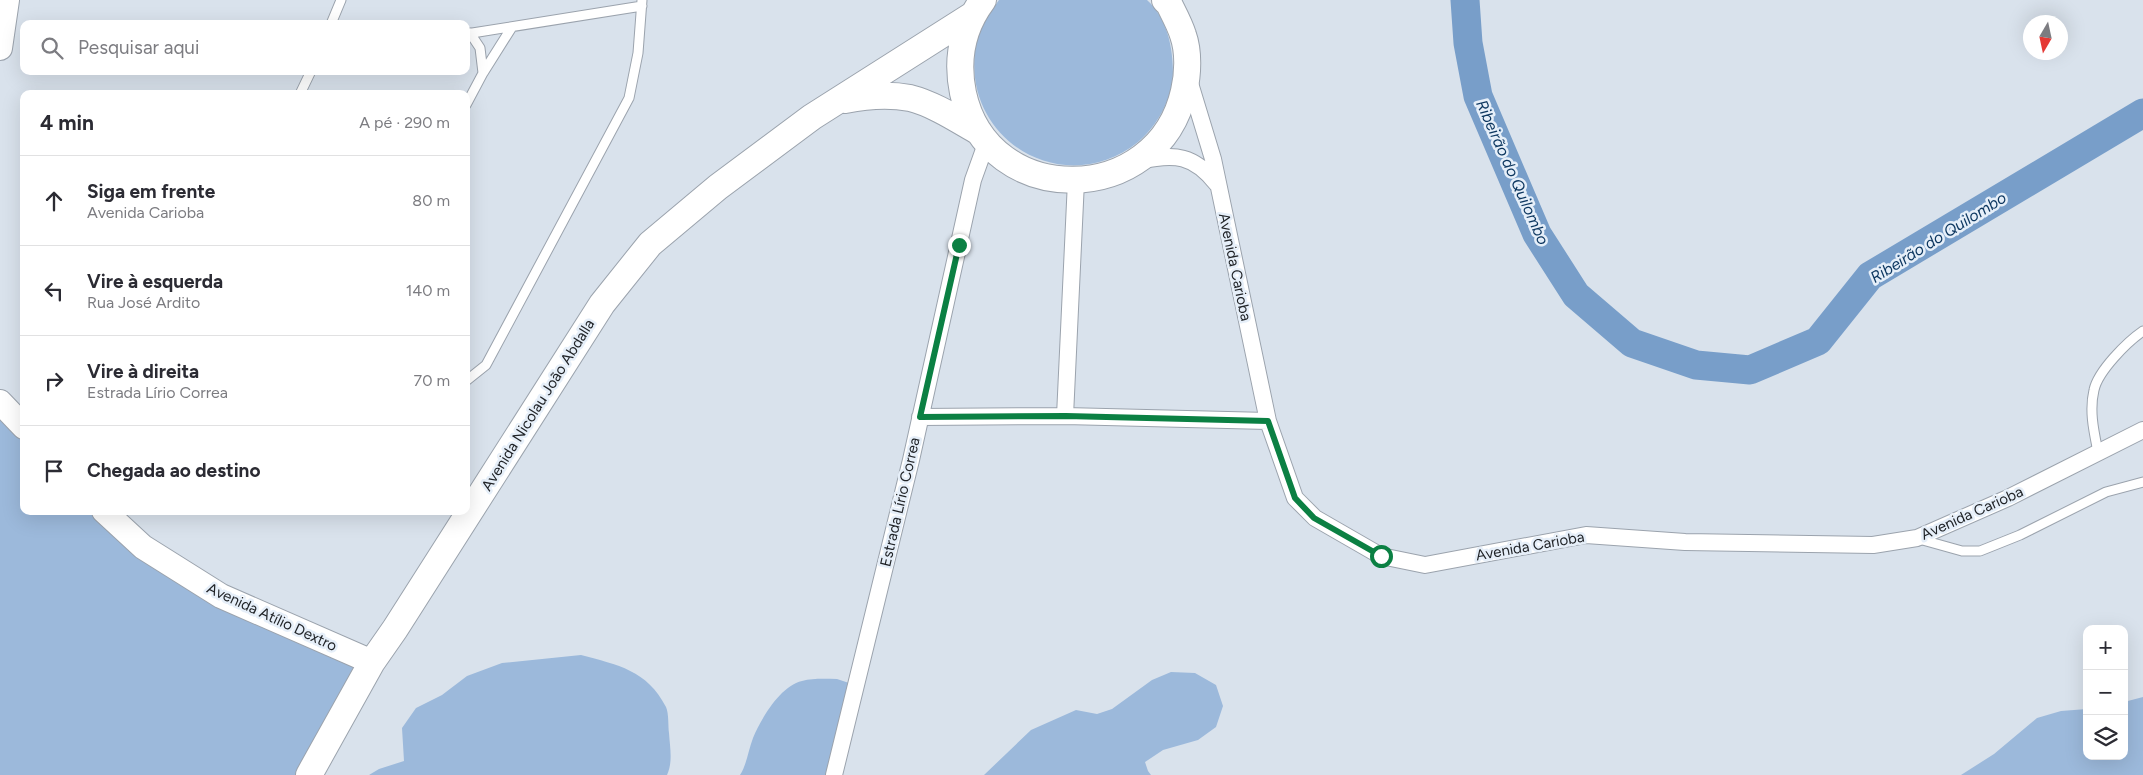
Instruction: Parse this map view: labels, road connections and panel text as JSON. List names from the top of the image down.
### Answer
{
  "streets": {
    "main road": ["Avenida Nicolau João Abdalla"],
    "street": ["Avenida Carioba", "Estrada Lírio Correa", "Avenida Atílio Dextro"]
  },
  "crossings": [
    ["Avenida Nicolau João Abdalla", "Estrada Lírio Correa"],
    ["Avenida Nicolau João Abdalla", "Avenida Atílio Dextro"]
  ],
  "water": ["Ribeirão do Quilombo"],
  "north": "bottom",
  "page": {
    "search": "Pesquisar aqui",
    "heading": ["4 min", "A pé · 290 m"],
    "list": [
      ["Siga em frente", "Avenida Carioba", "80 m"],
      ["Vire à esquerda", "Rua José Ardito", "140 m"],
      ["Vire à direita", "Estrada Lírio Correa", "70 m"],
      "Chegada ao destino"
    ],
    "map_buttons": ["+", "−"]
  }
}
